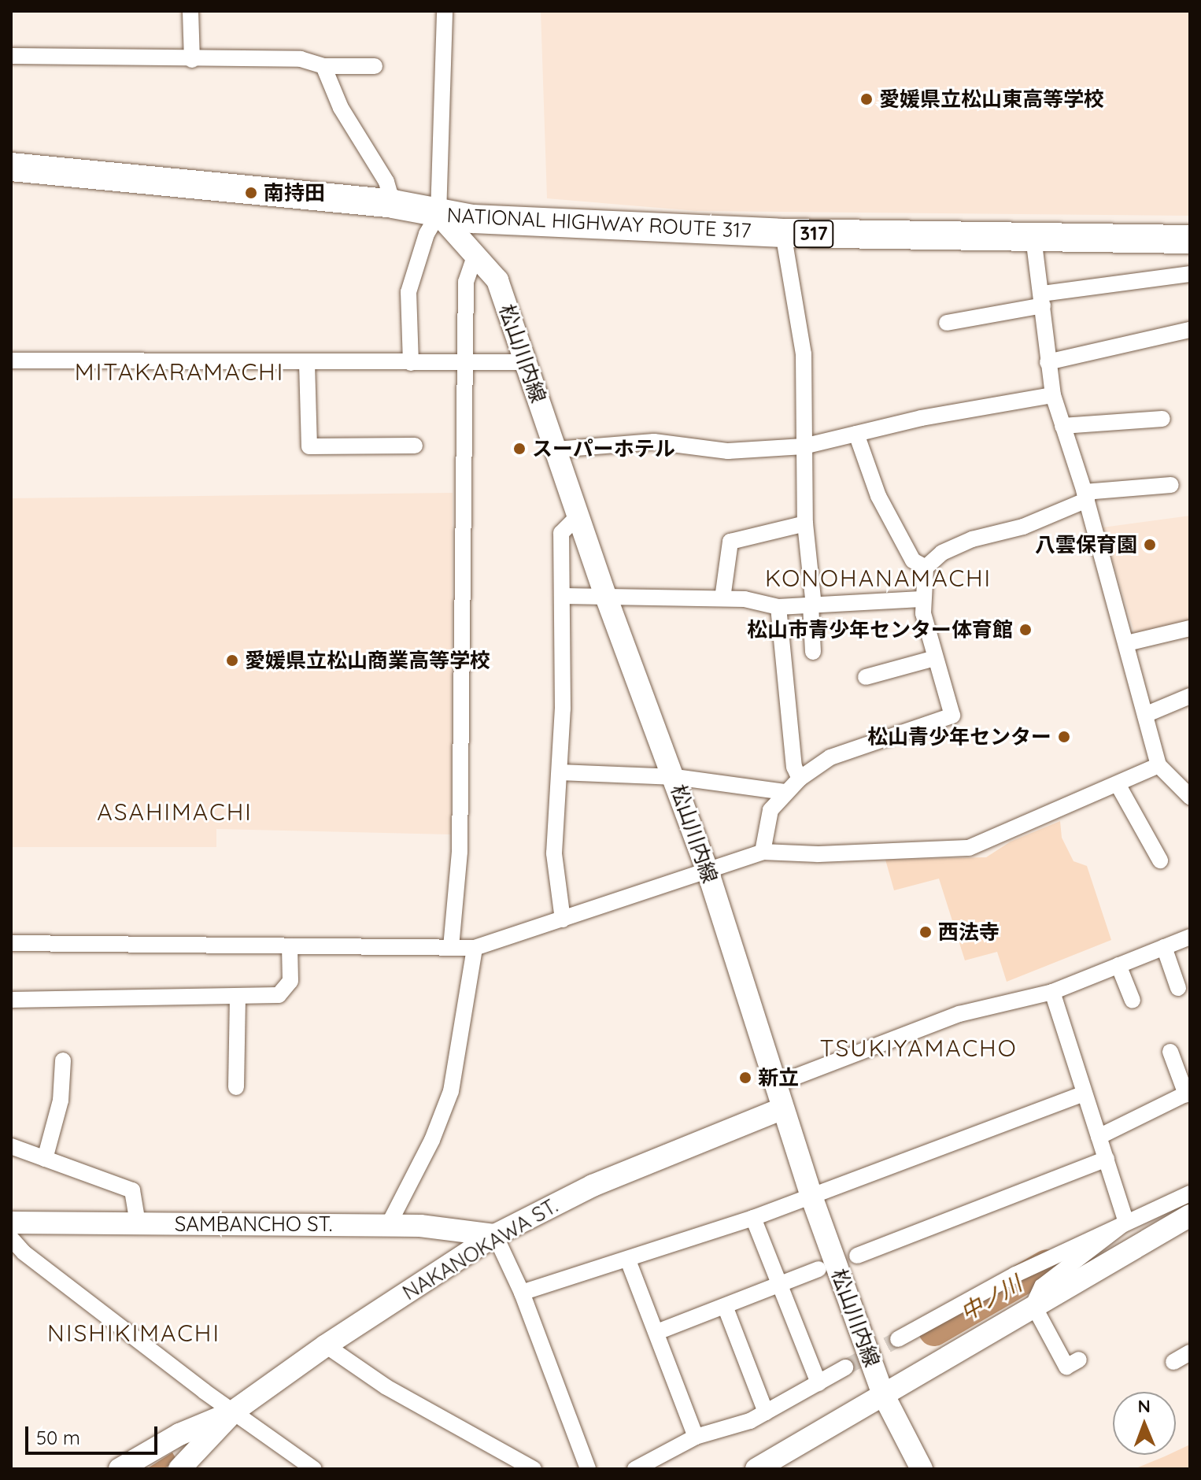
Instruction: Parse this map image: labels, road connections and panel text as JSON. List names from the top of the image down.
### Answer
{
  "streets": {
    "highway": ["NATIONAL HIGHWAY ROUTE 317", "317"],
    "street": ["松山川内線", "SAMBANCHO ST.", "NAKANOKAWA ST."]
  },
  "crossings": [
    ["NATIONAL HIGHWAY ROUTE 317", "松山川内線"],
    ["松山川内線", "NAKANOKAWA ST."],
    ["SAMBANCHO ST.", "NAKANOKAWA ST."]
  ],
  "districts": [
    "MITAKARAMACHI",
    "KONOHANAMACHI",
    "ASAHIMACHI",
    "TSUKIYAMACHO",
    "NISHIKIMACHI"
  ],
  "water": ["中ノ川"],
  "places": [
    "愛媛県立松山東高等学校",
    "南持田",
    "スーパーホテル",
    "八雲保育園",
    "松山市青少年センター体育館",
    "愛媛県立松山商業高等学校",
    "松山青少年センター",
    "西法寺",
    "新立"
  ],
  "scale_bar": "50 m",
  "north": "top"
}
